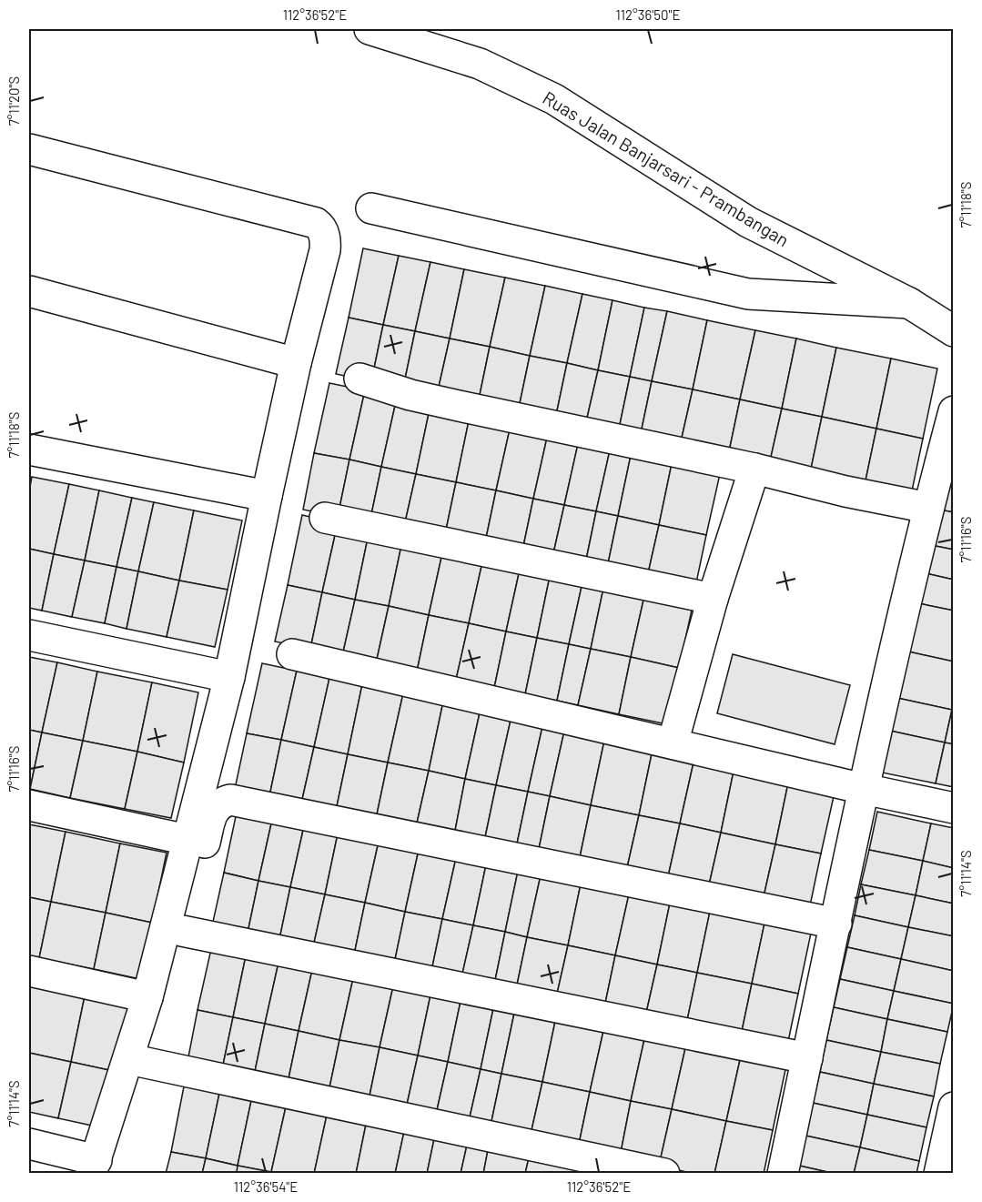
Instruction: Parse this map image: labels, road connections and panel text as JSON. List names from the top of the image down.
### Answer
{
  "streets": {
    "street": ["Ruas Jalan Banjarsari - Prambangan"]
  },
  "coordinates": [
    "112°36'52\"E",
    "112°36'50\"E",
    "7°11'20\"S",
    "7°11'18\"S",
    "7°11'16\"S",
    "7°11'14\"S",
    "112°36'54\"E"
  ]
}
